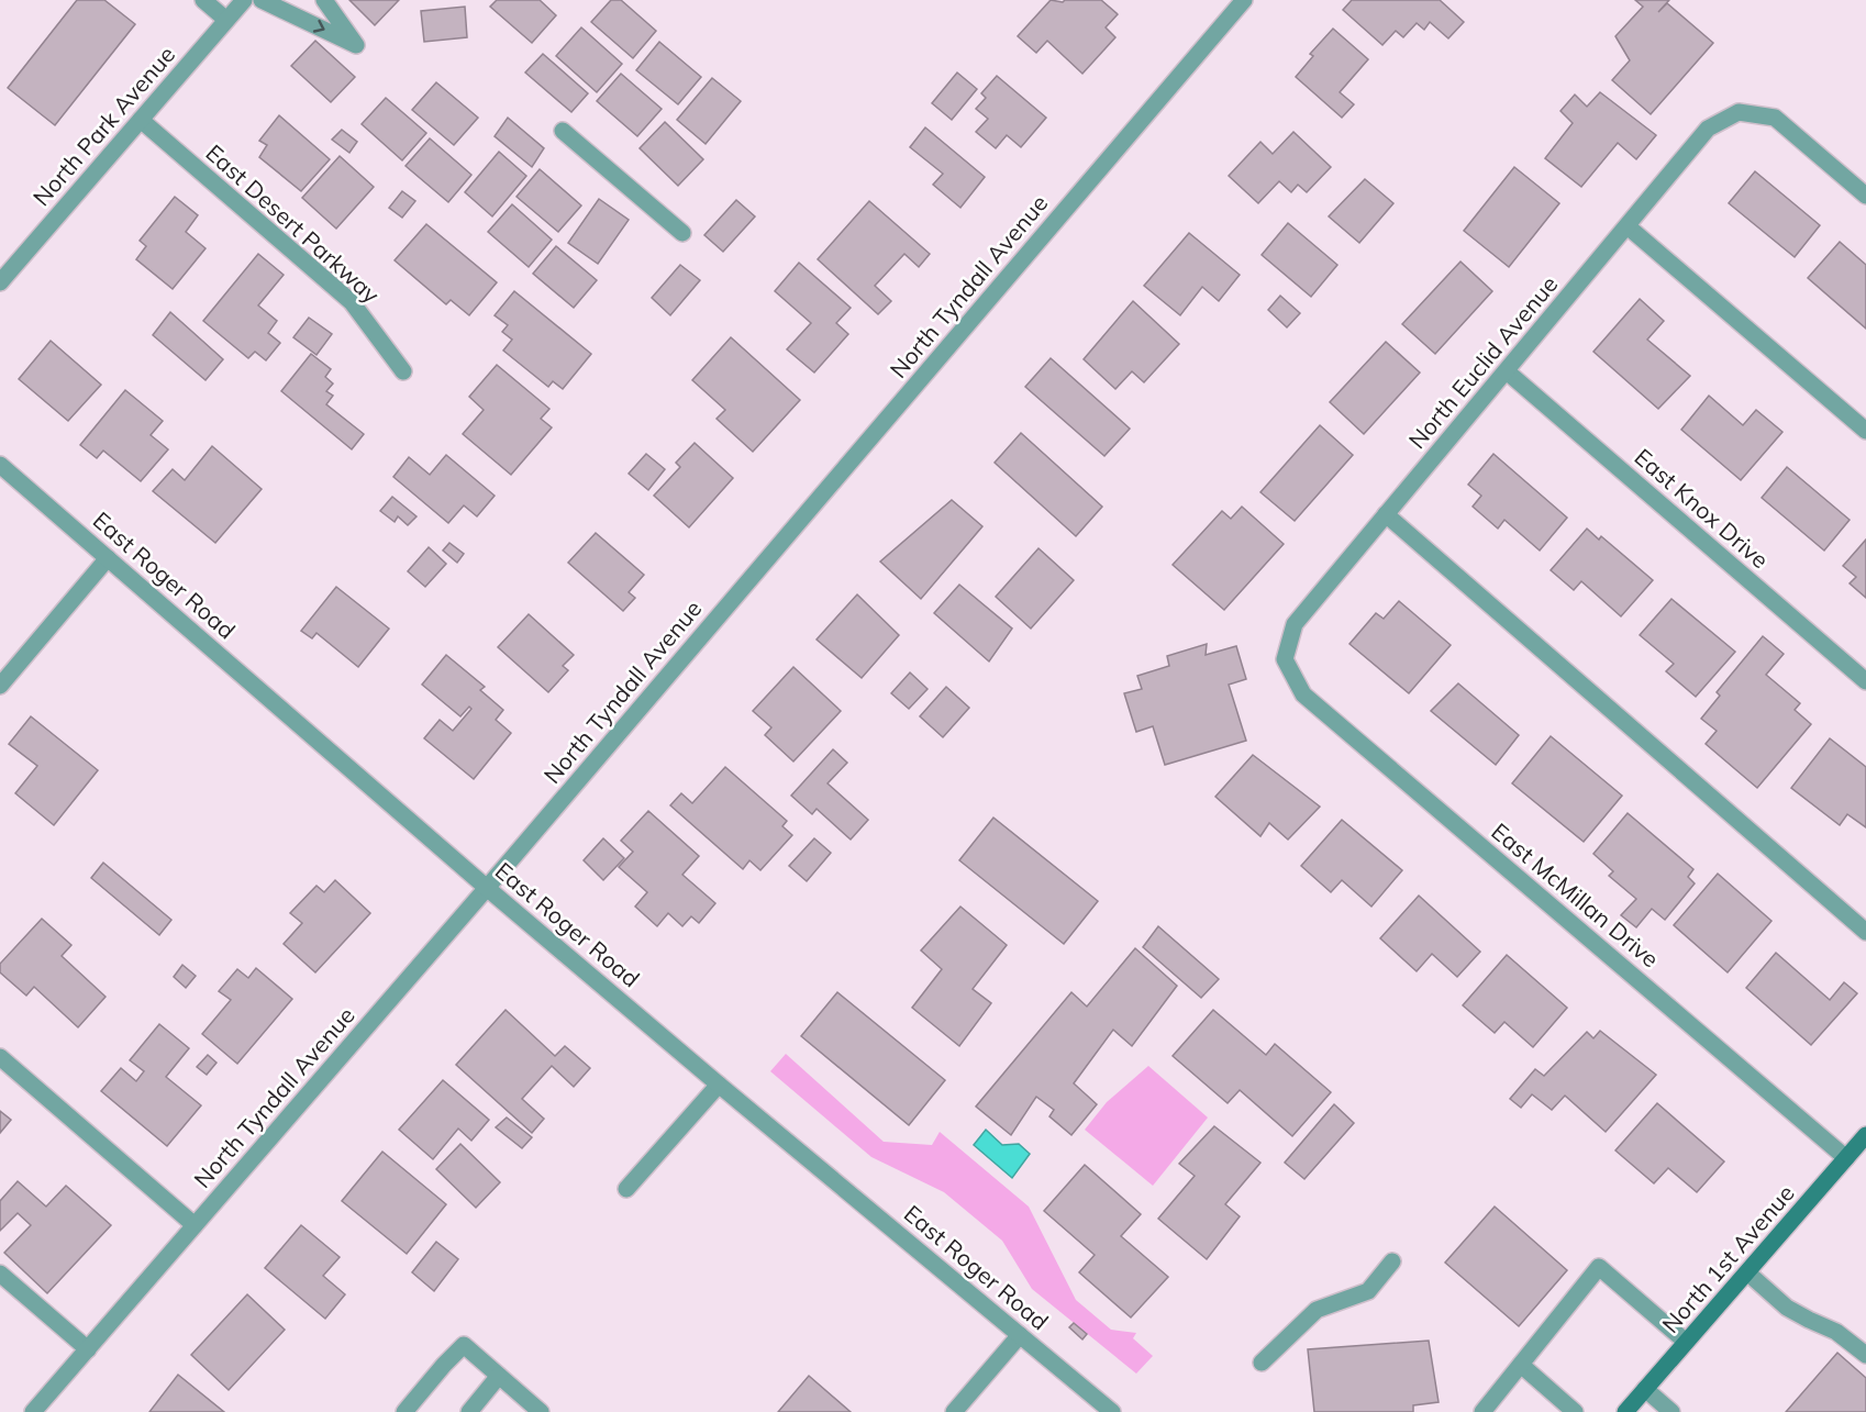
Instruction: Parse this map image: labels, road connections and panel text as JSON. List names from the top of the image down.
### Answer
{
  "streets": {
    "main road": ["North 1st Avenue"],
    "street": [
      "North Park Avenue",
      "East Desert Parkway",
      "North Tyndall Avenue",
      "North Euclid Avenue",
      "East Knox Drive",
      "East Roger Road",
      "East McMillan Drive"
    ]
  },
  "crossings": [
    ["North Park Avenue", "East Desert Parkway"],
    ["North Tyndall Avenue", "East Roger Road"],
    ["North Euclid Avenue", "East Knox Drive"],
    ["North Euclid Avenue", "East McMillan Drive"],
    ["East McMillan Drive", "North 1st Avenue"]
  ]
}
